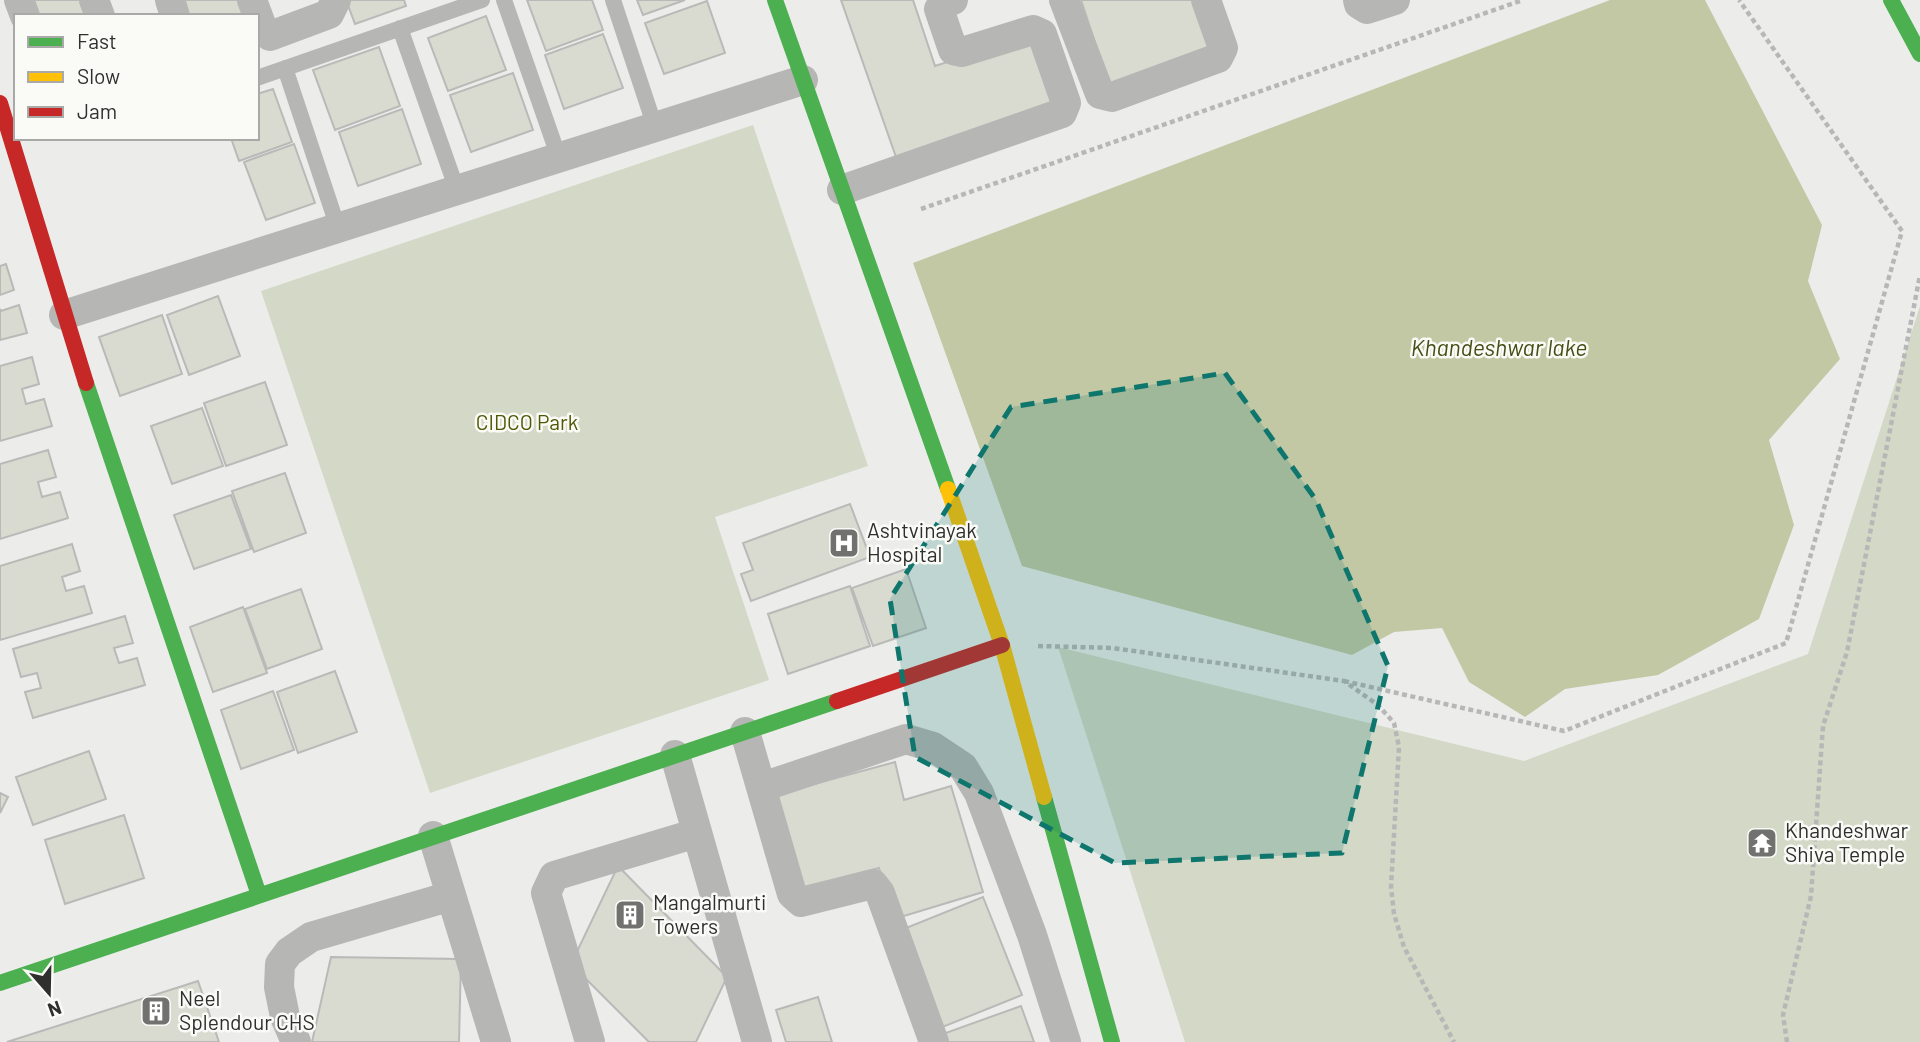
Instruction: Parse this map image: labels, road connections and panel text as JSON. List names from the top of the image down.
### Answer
{
  "water": ["Khandeshwar lake"],
  "parks": ["CIDCO Park"],
  "places": {
    "hospital": ["Ashtvinayak Hospital"],
    "temple": ["Khandeshwar Shiva Temple"],
    "building": ["Mangalmurti Towers", "Neel Splendour CHS"]
  },
  "legend": ["Fast", "Slow", "Jam"],
  "north": "bottom"
}
